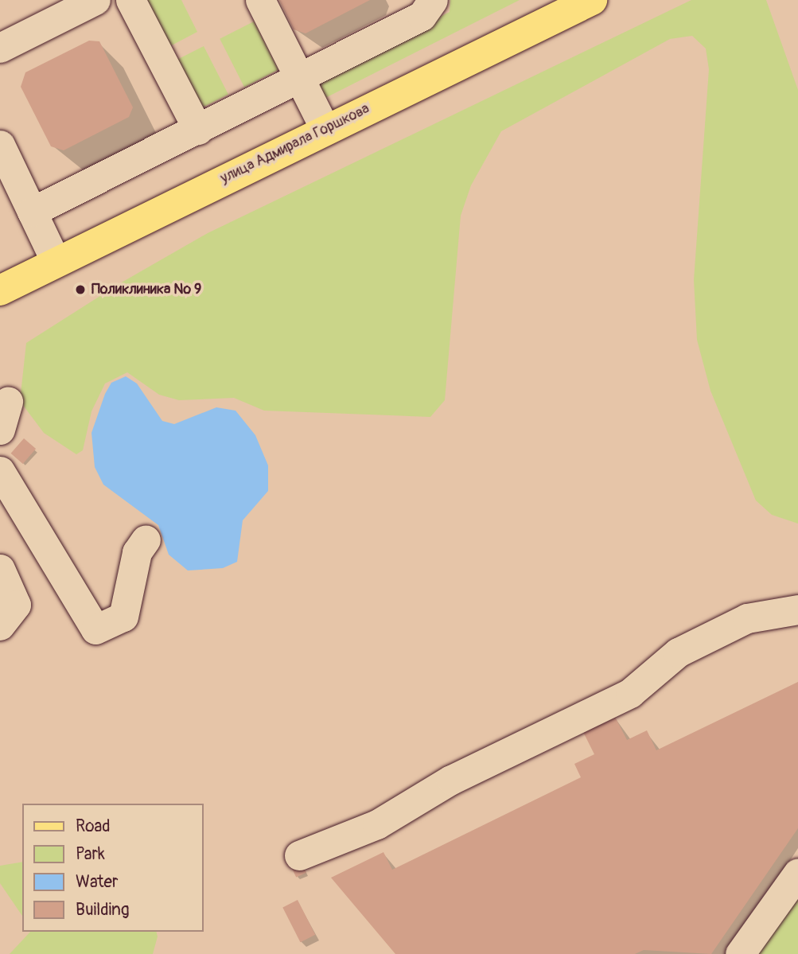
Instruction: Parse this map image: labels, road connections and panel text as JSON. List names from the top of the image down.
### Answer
{
  "streets": {
    "main road": ["улица Адмирала Горшкова"]
  },
  "places": ["Поликлиника № 9"],
  "legend": [
    "Road",
    "Park",
    "Water",
    "Building"
  ]
}
